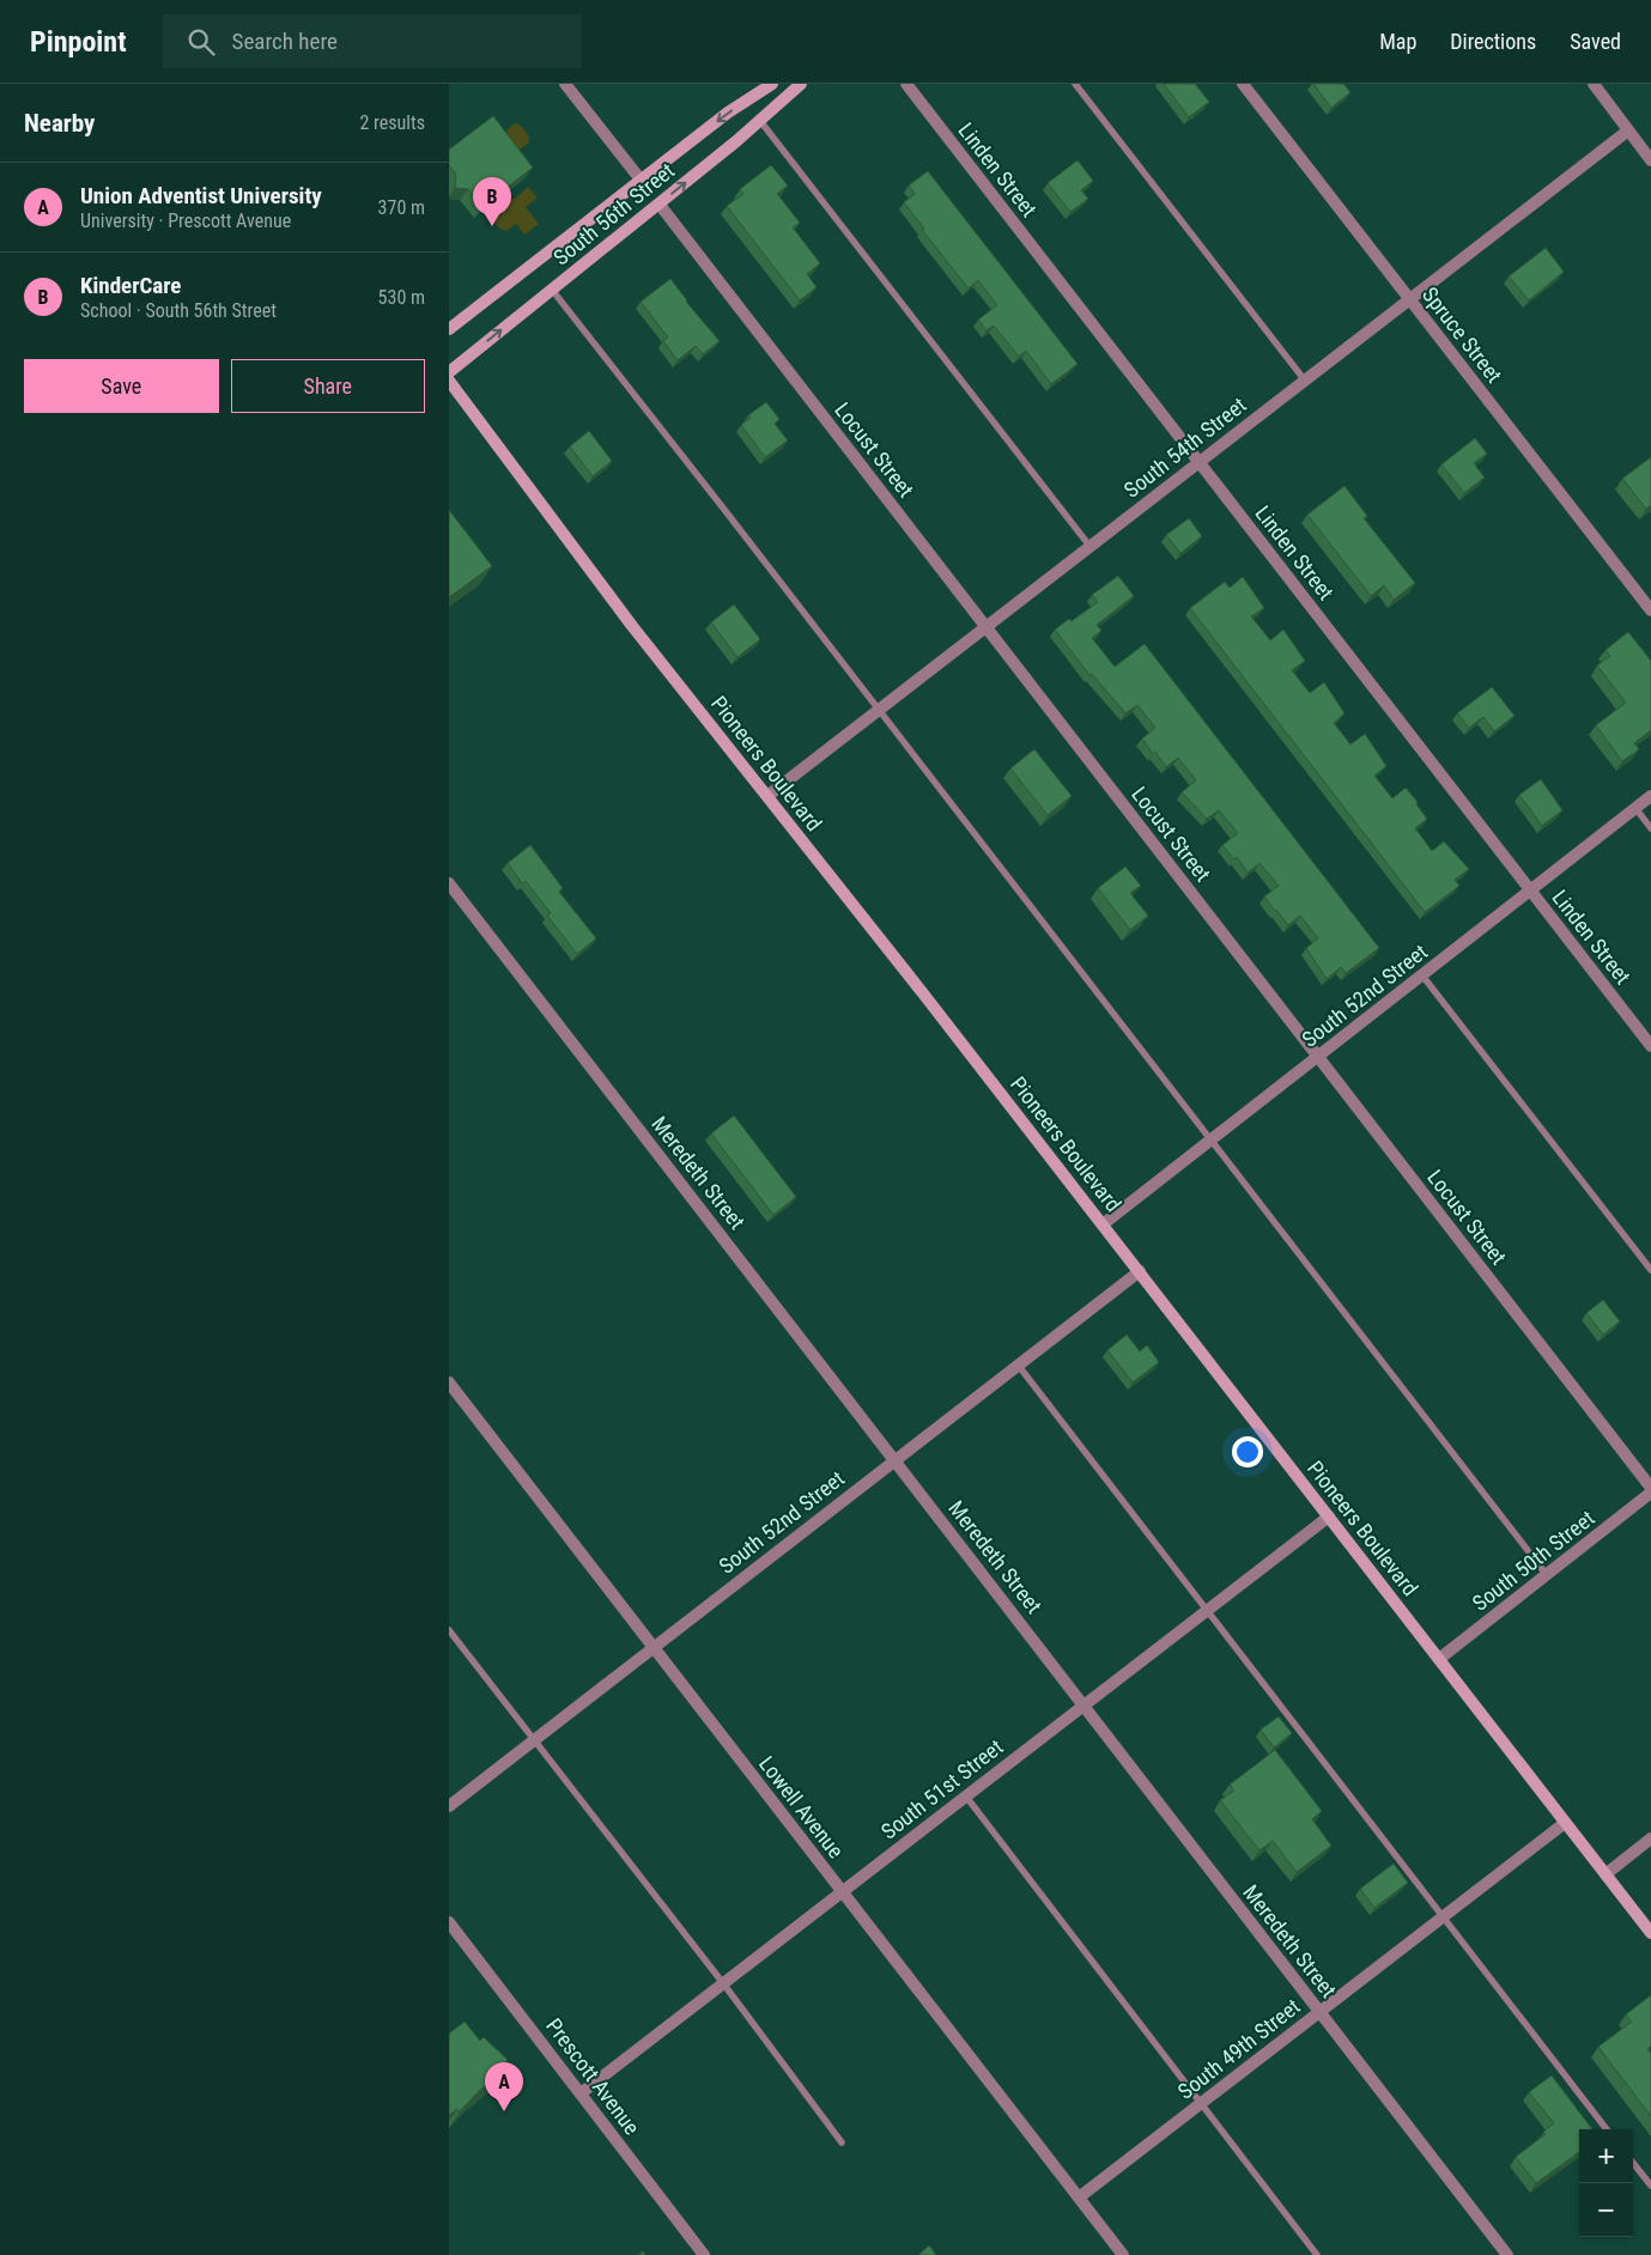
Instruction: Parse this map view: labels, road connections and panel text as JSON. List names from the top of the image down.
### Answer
{
  "streets": {
    "main road": ["South 56th Street", "Pioneers Boulevard"],
    "street": [
      "Linden Street",
      "Spruce Street",
      "South 54th Street",
      "Locust Street",
      "South 52nd Street",
      "Meredeth Street",
      "South 50th Street",
      "South 51st Street",
      "Lowell Avenue",
      "South 49th Street",
      "Prescott Avenue"
    ]
  },
  "crossings": [
    ["Linden Street", "South 54th Street"],
    ["Linden Street", "South 52nd Street"],
    ["South 56th Street", "Locust Street"],
    ["Spruce Street", "South 54th Street"],
    ["South 54th Street", "Locust Street"],
    ["South 54th Street", "Pioneers Boulevard"],
    ["Locust Street", "South 52nd Street"],
    ["Locust Street", "South 50th Street"],
    ["Pioneers Boulevard", "South 52nd Street"],
    ["Pioneers Boulevard", "South 50th Street"],
    ["Pioneers Boulevard", "South 51st Street"],
    ["Pioneers Boulevard", "South 49th Street"],
    ["South 52nd Street", "Meredeth Street"],
    ["South 52nd Street", "Lowell Avenue"],
    ["Meredeth Street", "South 51st Street"],
    ["Meredeth Street", "South 49th Street"],
    ["South 51st Street", "Lowell Avenue"],
    ["South 51st Street", "Prescott Avenue"],
    ["Lowell Avenue", "South 49th Street"]
  ],
  "page": {
    "header": "Pinpoint",
    "search": "Search here",
    "nav": ["Map", "Directions", "Saved"],
    "heading": ["Nearby", "2 results"],
    "list": [
      {
        "mark": "A",
        "name": "Union Adventist University",
        "note": "University · Prescott Avenue",
        "value": "370 m"
      },
      {
        "mark": "B",
        "name": "KinderCare",
        "note": "School · South 56th Street",
        "value": "530 m"
      }
    ],
    "pins": ["B", "A"],
    "buttons": ["Save", "Share"],
    "map_buttons": ["+", "−"]
  }
}
